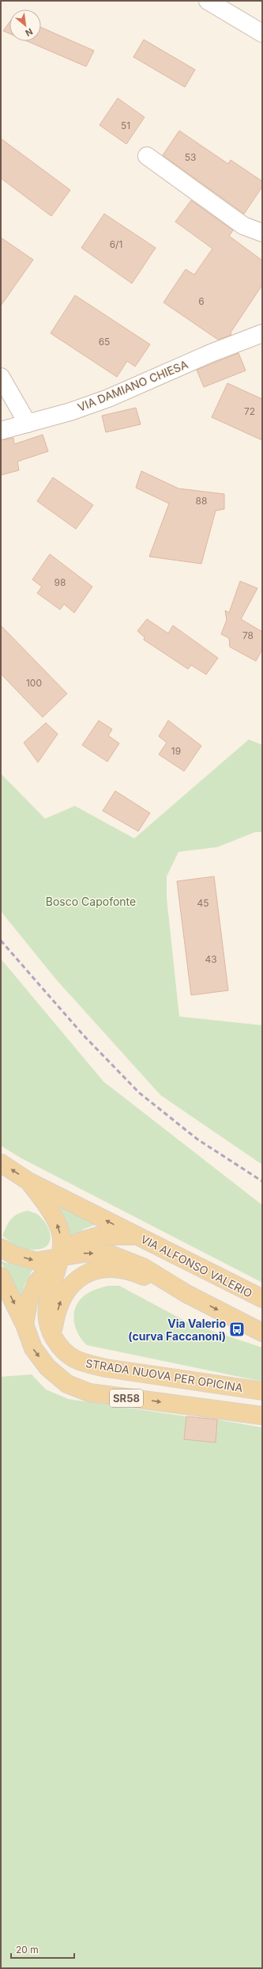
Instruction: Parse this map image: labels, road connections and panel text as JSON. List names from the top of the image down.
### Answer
{
  "streets": {
    "main road": ["VIA ALFONSO VALERIO", "STRADA NUOVA PER OPICINA", "SR58"],
    "street": ["VIA DAMIANO CHIESA"]
  },
  "crossings": [
    ["VIA ALFONSO VALERIO", "STRADA NUOVA PER OPICINA"]
  ],
  "parks": ["Bosco Capofonte"],
  "places": {
    "bus stop": ["Via Valerio (curva Faccanoni)"]
  },
  "house_numbers": [
    "51",
    "53",
    "6/1",
    "6",
    "65",
    "72",
    "88",
    "98",
    "78",
    "100",
    "19",
    "45",
    "43"
  ],
  "scale_bar": "20 m",
  "north": "bottom right"
}
